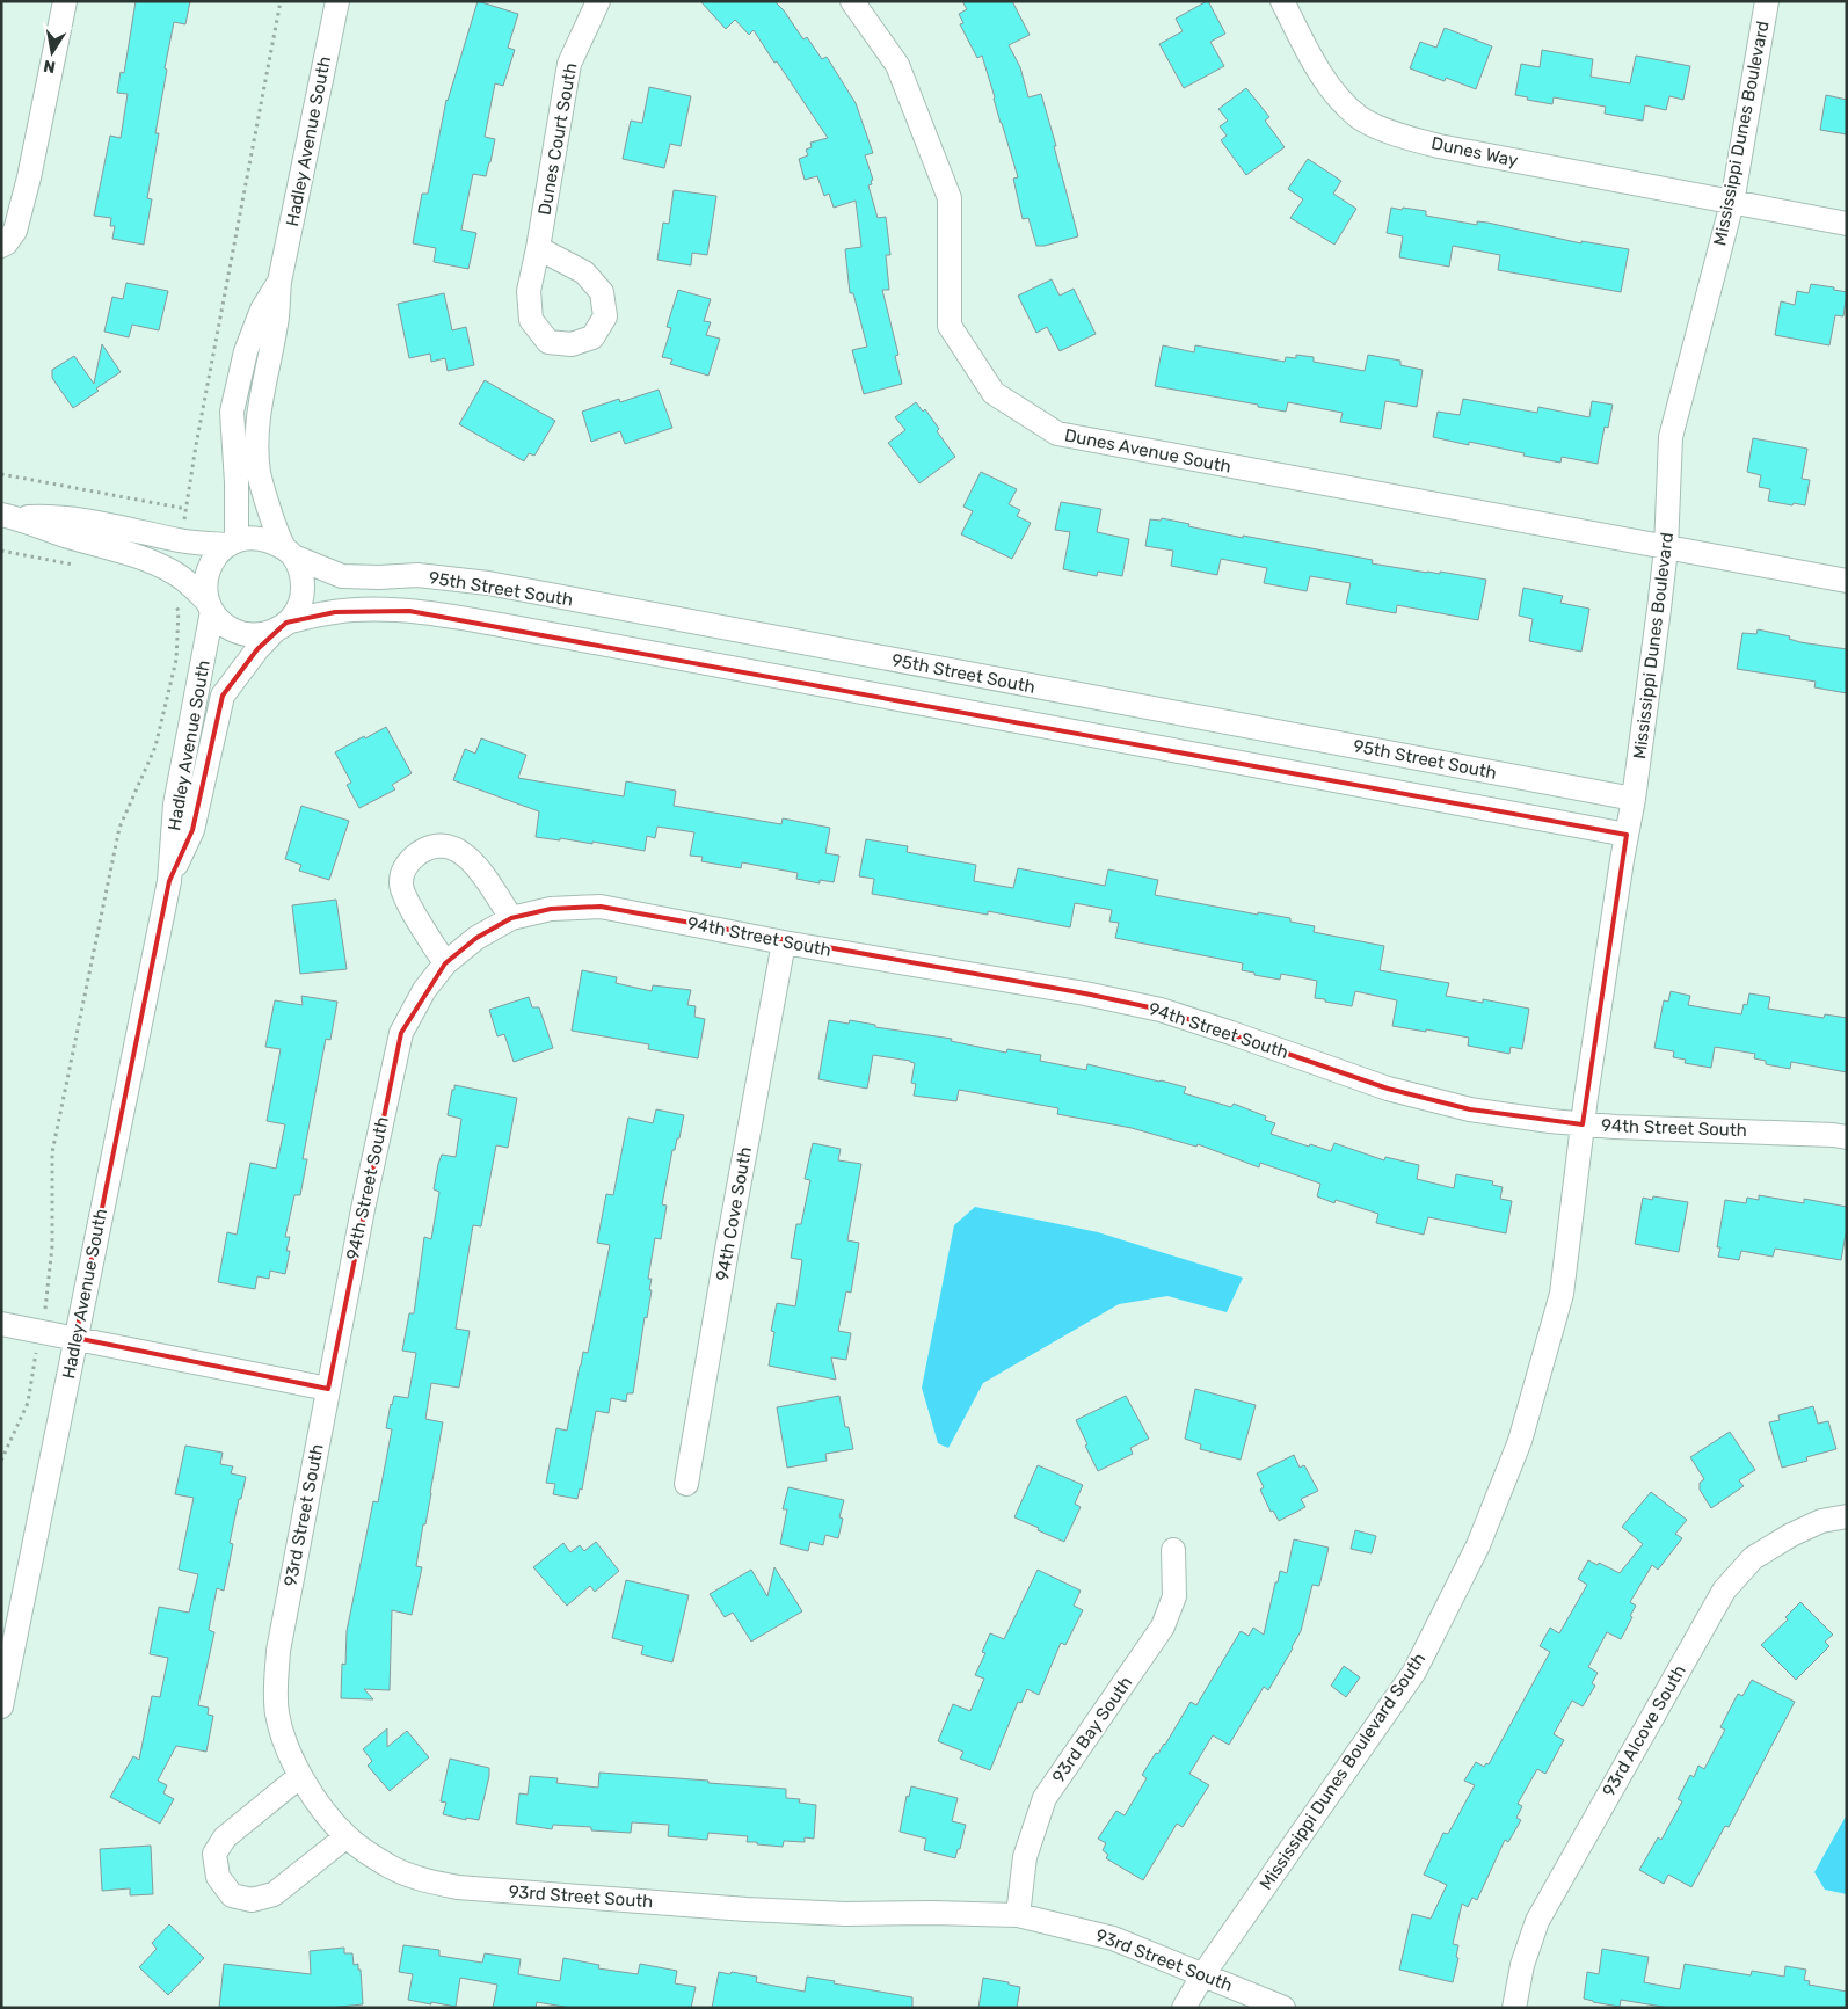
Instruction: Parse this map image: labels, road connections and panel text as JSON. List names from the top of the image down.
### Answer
{
  "streets": {
    "street": [
      "Mississippi Dunes Boulevard",
      "Dunes Court South",
      "Hadley Avenue South",
      "Dunes Way",
      "Dunes Avenue South",
      "95th Street South",
      "94th Street South",
      "94th Cove South",
      "93rd Street South",
      "93rd Bay South",
      "93rd Alcove South",
      "Mississippi Dunes Boulevard South"
    ]
  },
  "crossings": [
    ["Mississippi Dunes Boulevard", "Dunes Way"],
    ["Mississippi Dunes Boulevard", "Dunes Avenue South"],
    ["Mississippi Dunes Boulevard", "95th Street South"],
    ["Mississippi Dunes Boulevard", "94th Street South"],
    ["Mississippi Dunes Boulevard", "Mississippi Dunes Boulevard South"],
    ["Hadley Avenue South", "95th Street South"],
    ["94th Street South", "94th Cove South"],
    ["94th Street South", "93rd Street South"],
    ["93rd Street South", "93rd Bay South"],
    ["93rd Street South", "Mississippi Dunes Boulevard South"]
  ],
  "north": "bottom"
}
